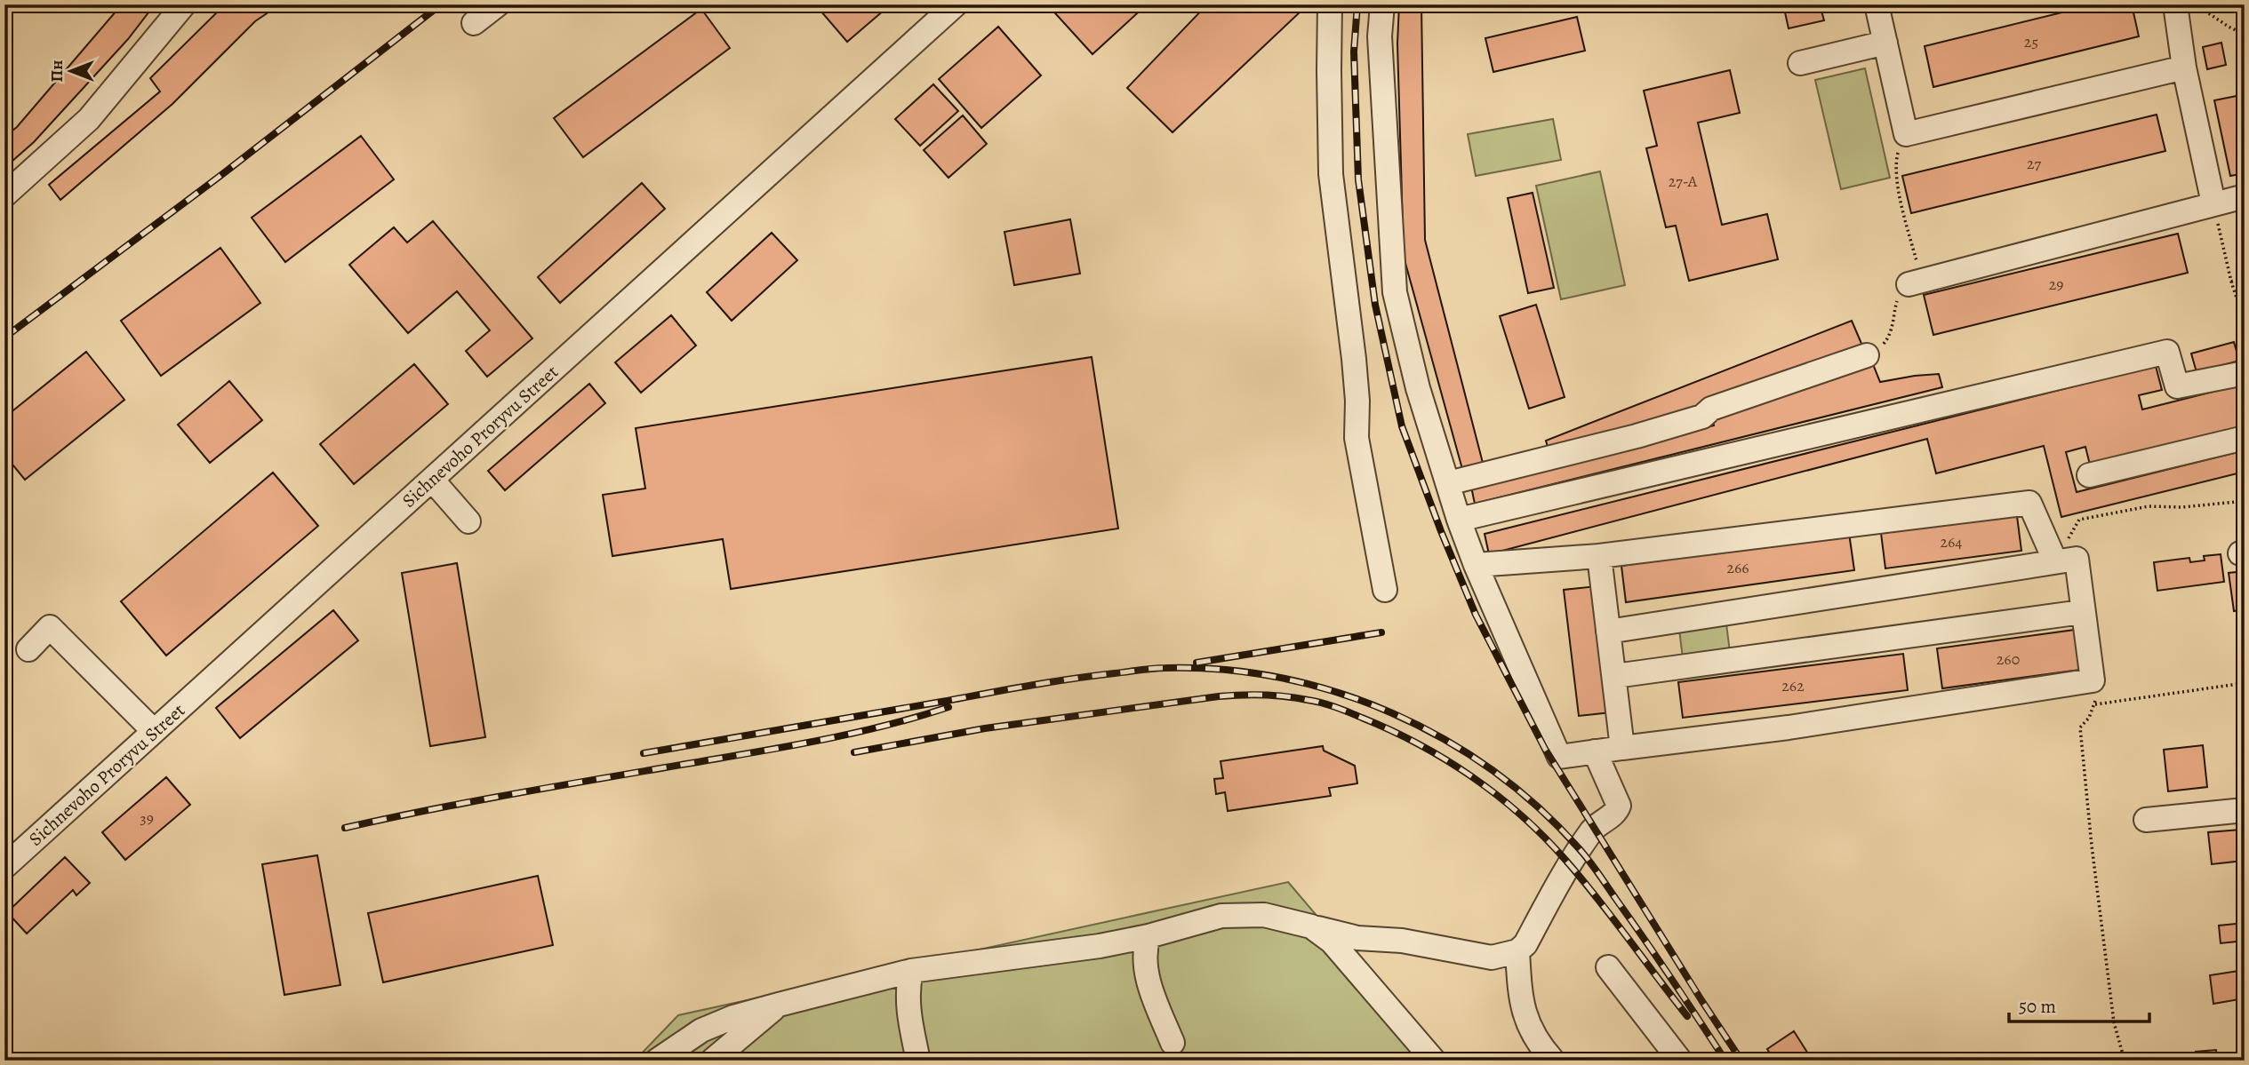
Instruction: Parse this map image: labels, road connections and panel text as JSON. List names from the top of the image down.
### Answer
{
  "streets": {
    "street": ["Sichnevoho Proryvu Street"]
  },
  "house_numbers": [
    "25",
    "27",
    "27-А",
    "29",
    "264",
    "266",
    "260",
    "262",
    "39"
  ],
  "scale_bar": "50 m",
  "north": "left"
}
